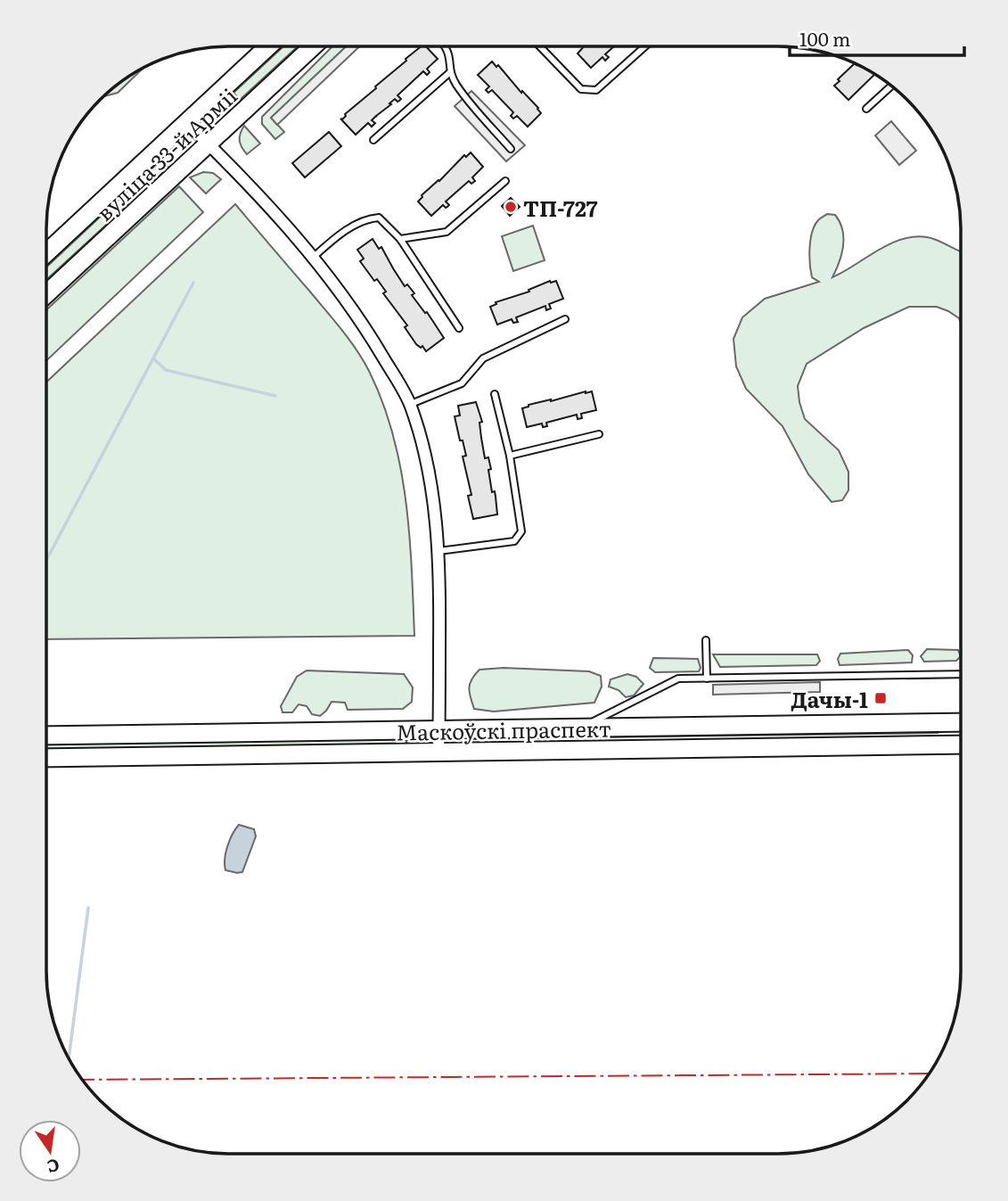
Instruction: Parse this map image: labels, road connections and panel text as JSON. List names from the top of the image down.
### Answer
{
  "streets": {
    "main road": ["вуліца 33-й Арміі", "Маскоўскі праспект"]
  },
  "places": {
    "other": ["ТП-727"],
    "transit": ["Дачы-1"]
  },
  "scale_bar": "100 m",
  "north": "bottom"
}
